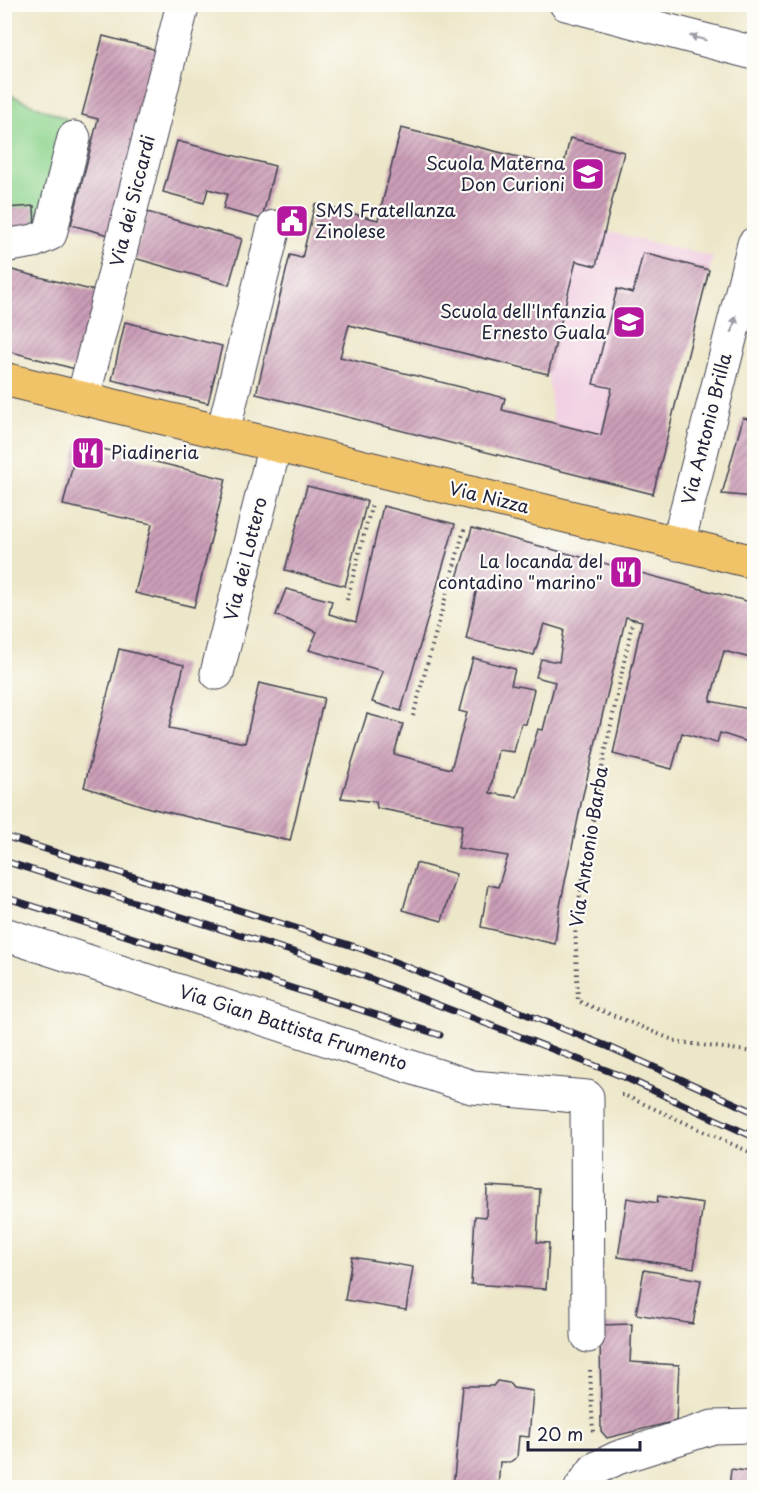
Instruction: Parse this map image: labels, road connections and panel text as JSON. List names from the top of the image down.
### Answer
{
  "streets": {
    "main road": ["Via Nizza"],
    "street": [
      "Via dei Siccardi",
      "Via Antonio Brilla",
      "Via dei Lottero",
      "Via Gian Battista Frumento"
    ],
    "path": ["Via Antonio Barba"]
  },
  "crossings": [
    ["Via dei Siccardi", "Via Nizza"],
    ["Via Antonio Brilla", "Via Nizza"],
    ["Via Nizza", "Via dei Lottero"]
  ],
  "one_way": ["Via Antonio Brilla"],
  "places": {
    "school or university": ["Scuola Materna Don Curioni", "Scuola dell'Infanzia Ernesto Guala"],
    "public building": ["SMS Fratellanza Zinolese"],
    "restaurant": ["Piadineria", "La locanda del contadino \"marino\""]
  },
  "scale_bar": "20 m"
}
